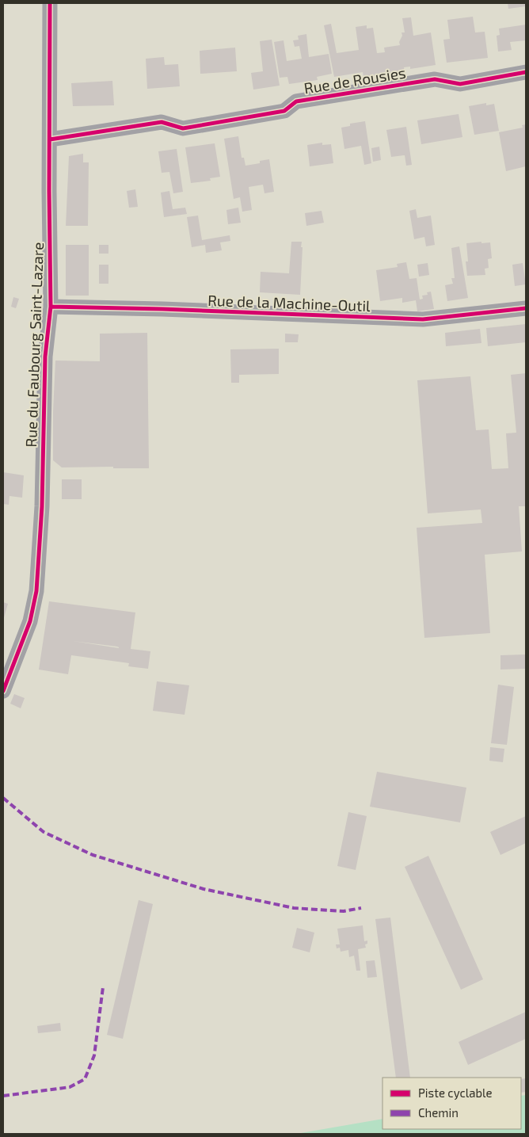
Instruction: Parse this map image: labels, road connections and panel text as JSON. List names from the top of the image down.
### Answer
{
  "streets": {
    "street": ["Rue de Rousies", "Rue de la Machine-Outil", "Rue du Faubourg Saint-Lazare"]
  },
  "crossings": [
    ["Rue de Rousies", "Rue du Faubourg Saint-Lazare"],
    ["Rue de la Machine-Outil", "Rue du Faubourg Saint-Lazare"]
  ],
  "legend": ["Piste cyclable", "Chemin"]
}
